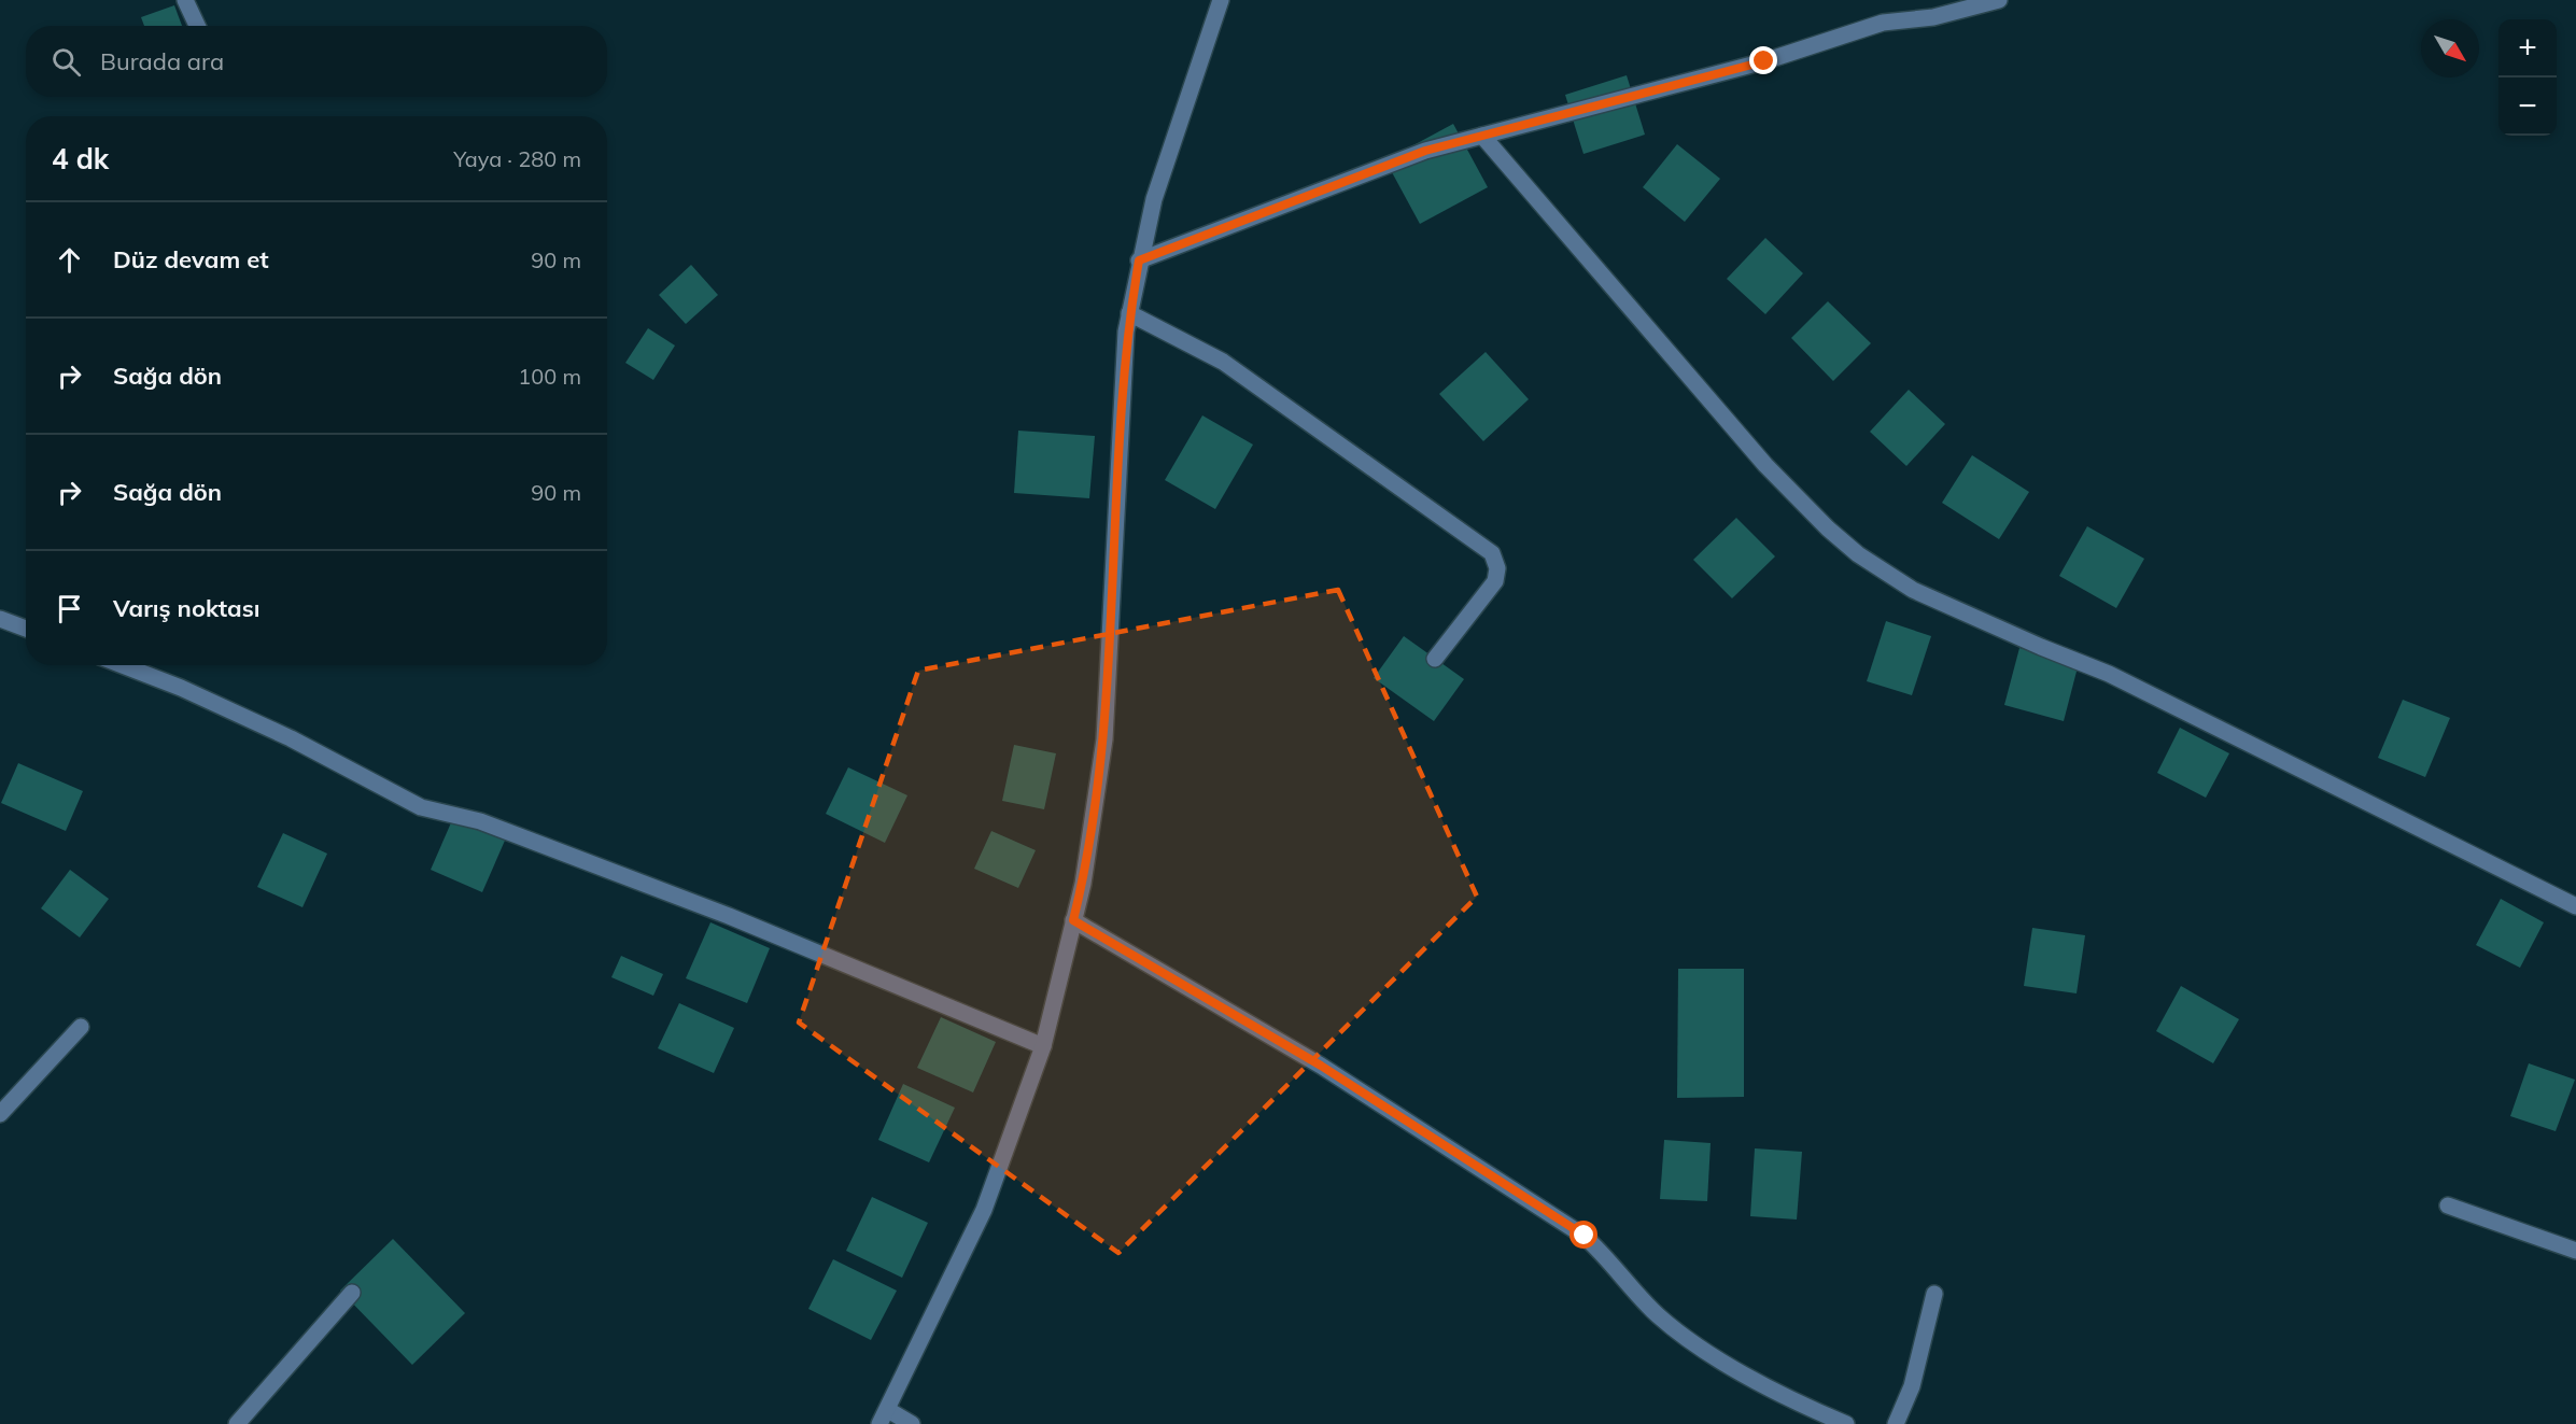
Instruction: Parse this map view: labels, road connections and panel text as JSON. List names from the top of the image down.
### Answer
{
  "north": "bottom right",
  "page": {
    "map_buttons": ["+", "−"],
    "search": "Burada ara",
    "heading": ["4 dk", "Yaya · 280 m"],
    "list": [
      ["Düz devam et", "90 m"],
      ["Sağa dön", "100 m"],
      ["Sağa dön", "90 m"],
      "Varış noktası"
    ]
  }
}
